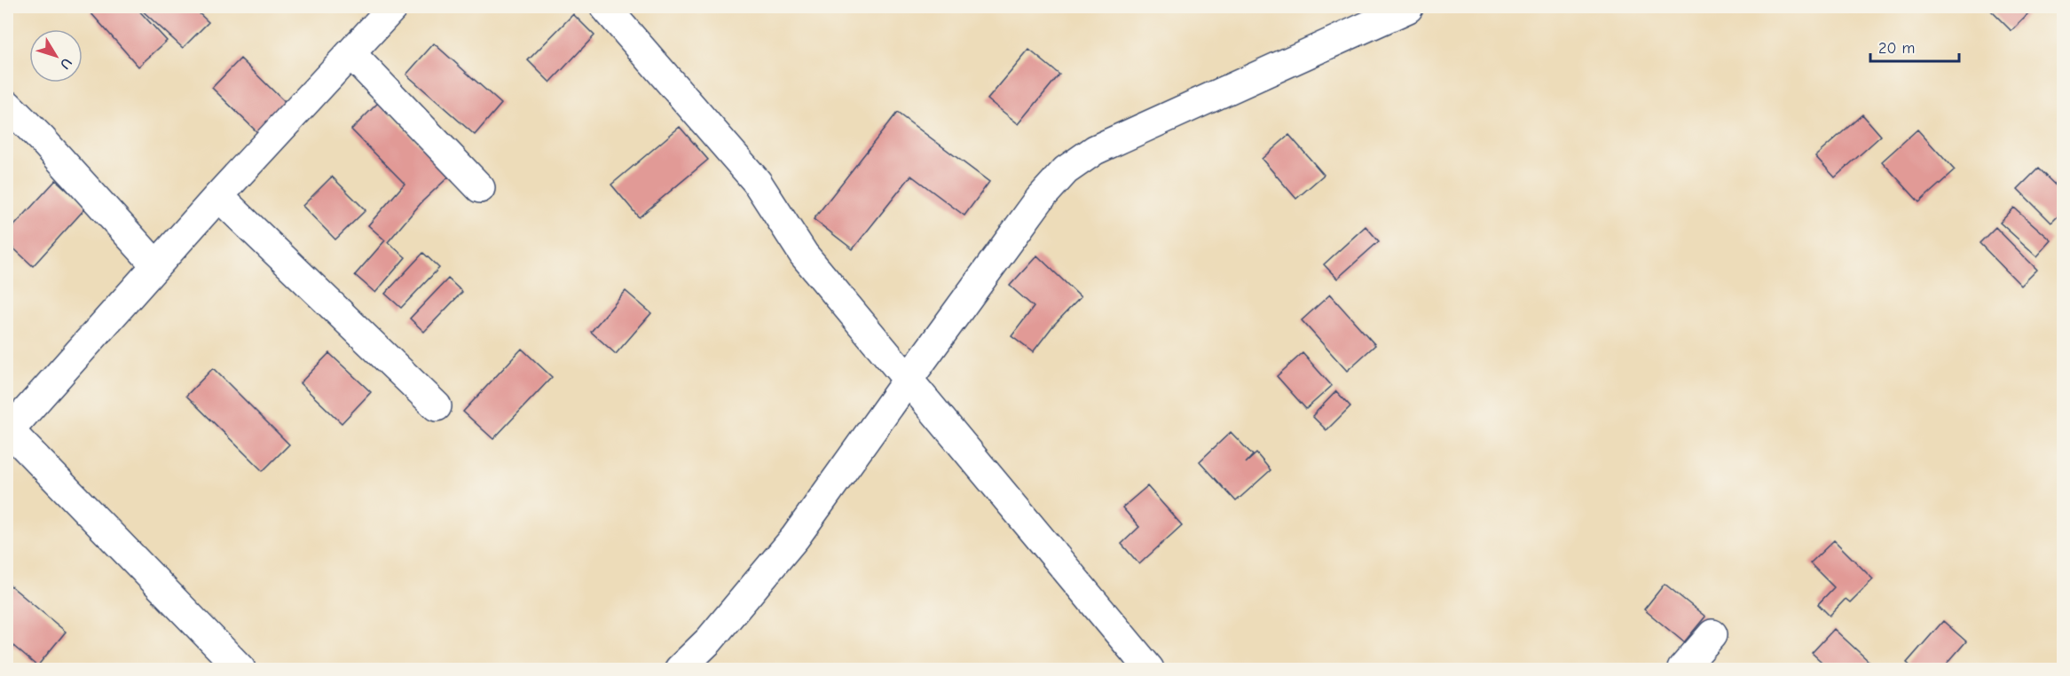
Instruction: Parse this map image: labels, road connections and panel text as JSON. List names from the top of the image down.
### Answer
{
  "scale_bar": "20 m",
  "north": "bottom right"
}
